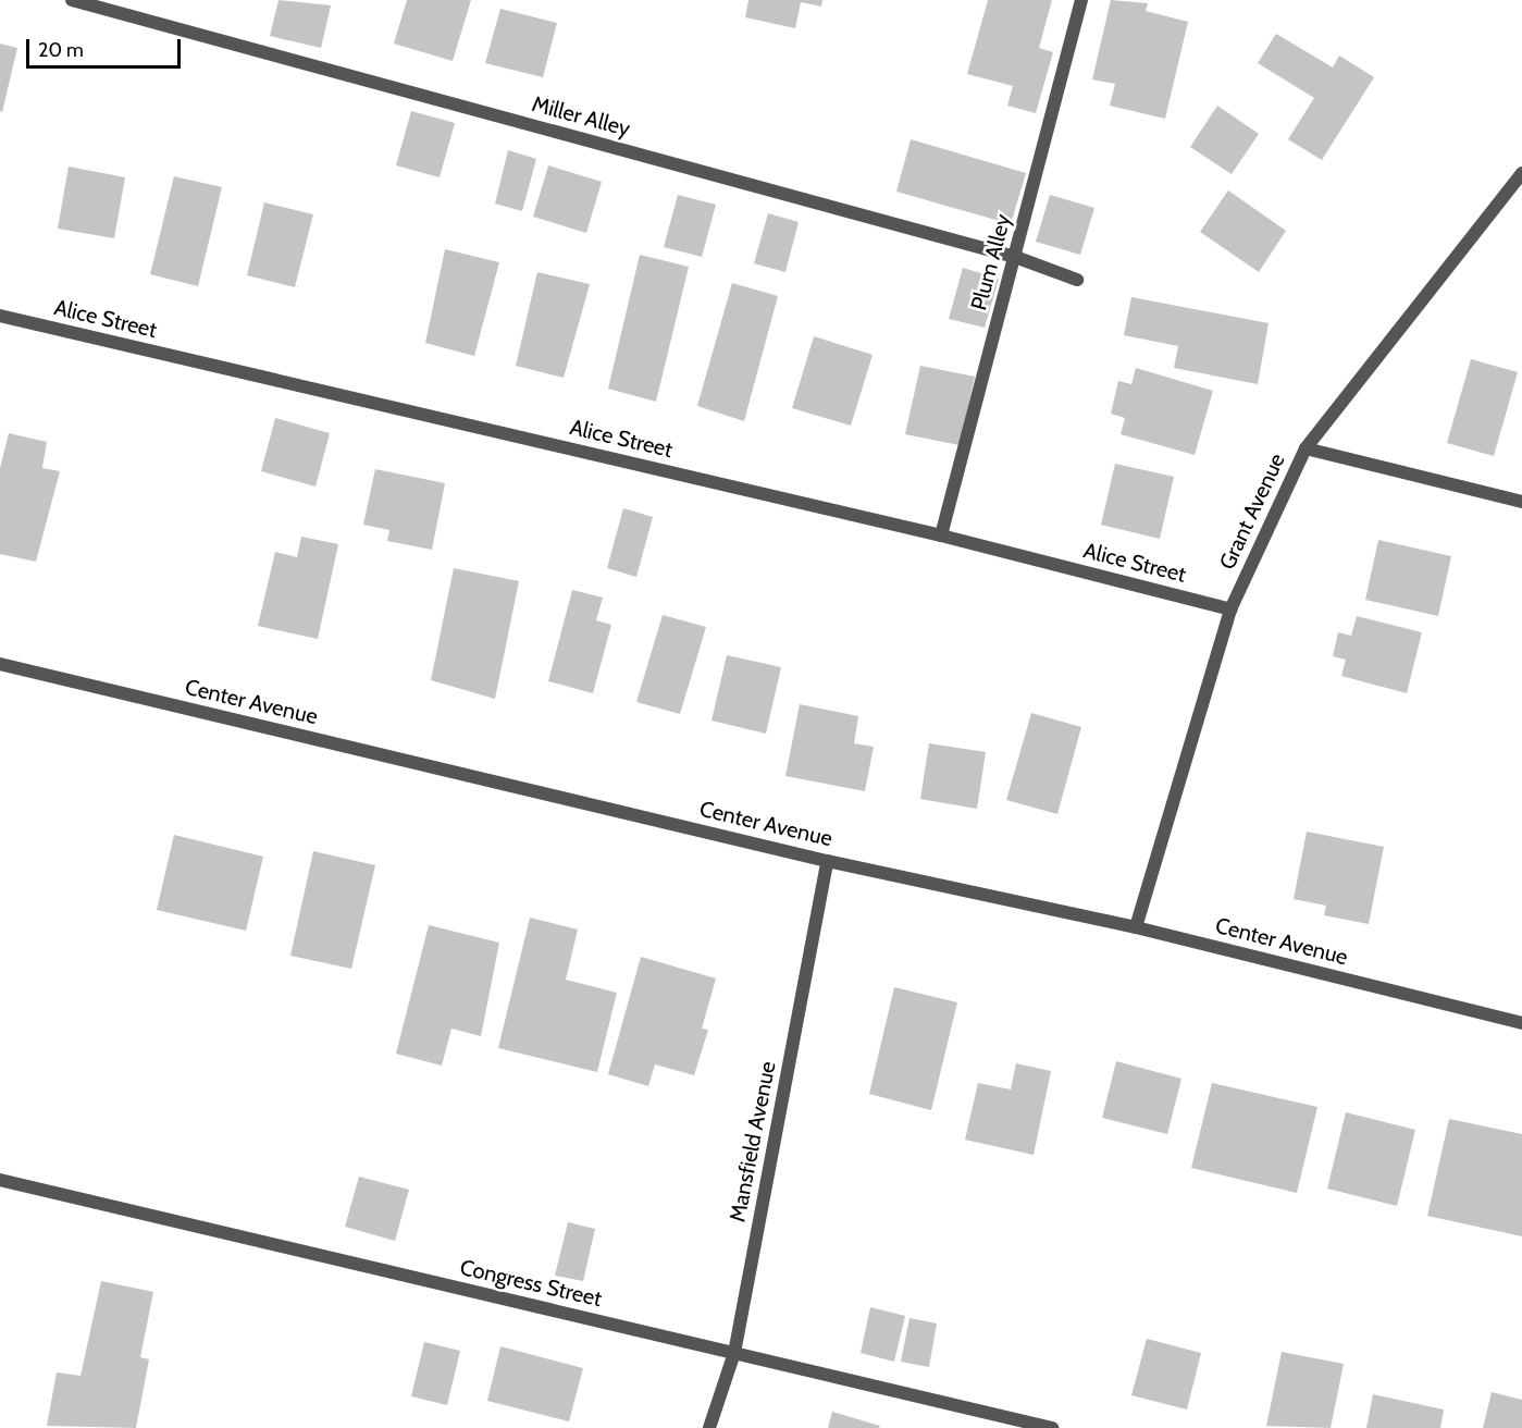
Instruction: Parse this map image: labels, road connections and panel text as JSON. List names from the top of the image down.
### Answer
{
  "streets": {
    "street": [
      "Miller Alley",
      "Plum Alley",
      "Alice Street",
      "Grant Avenue",
      "Center Avenue",
      "Mansfield Avenue",
      "Congress Street"
    ]
  },
  "crossings": [
    ["Miller Alley", "Plum Alley"],
    ["Plum Alley", "Alice Street"],
    ["Alice Street", "Grant Avenue"],
    ["Grant Avenue", "Center Avenue"],
    ["Center Avenue", "Mansfield Avenue"],
    ["Mansfield Avenue", "Congress Street"]
  ],
  "scale_bar": "20 m"
}
